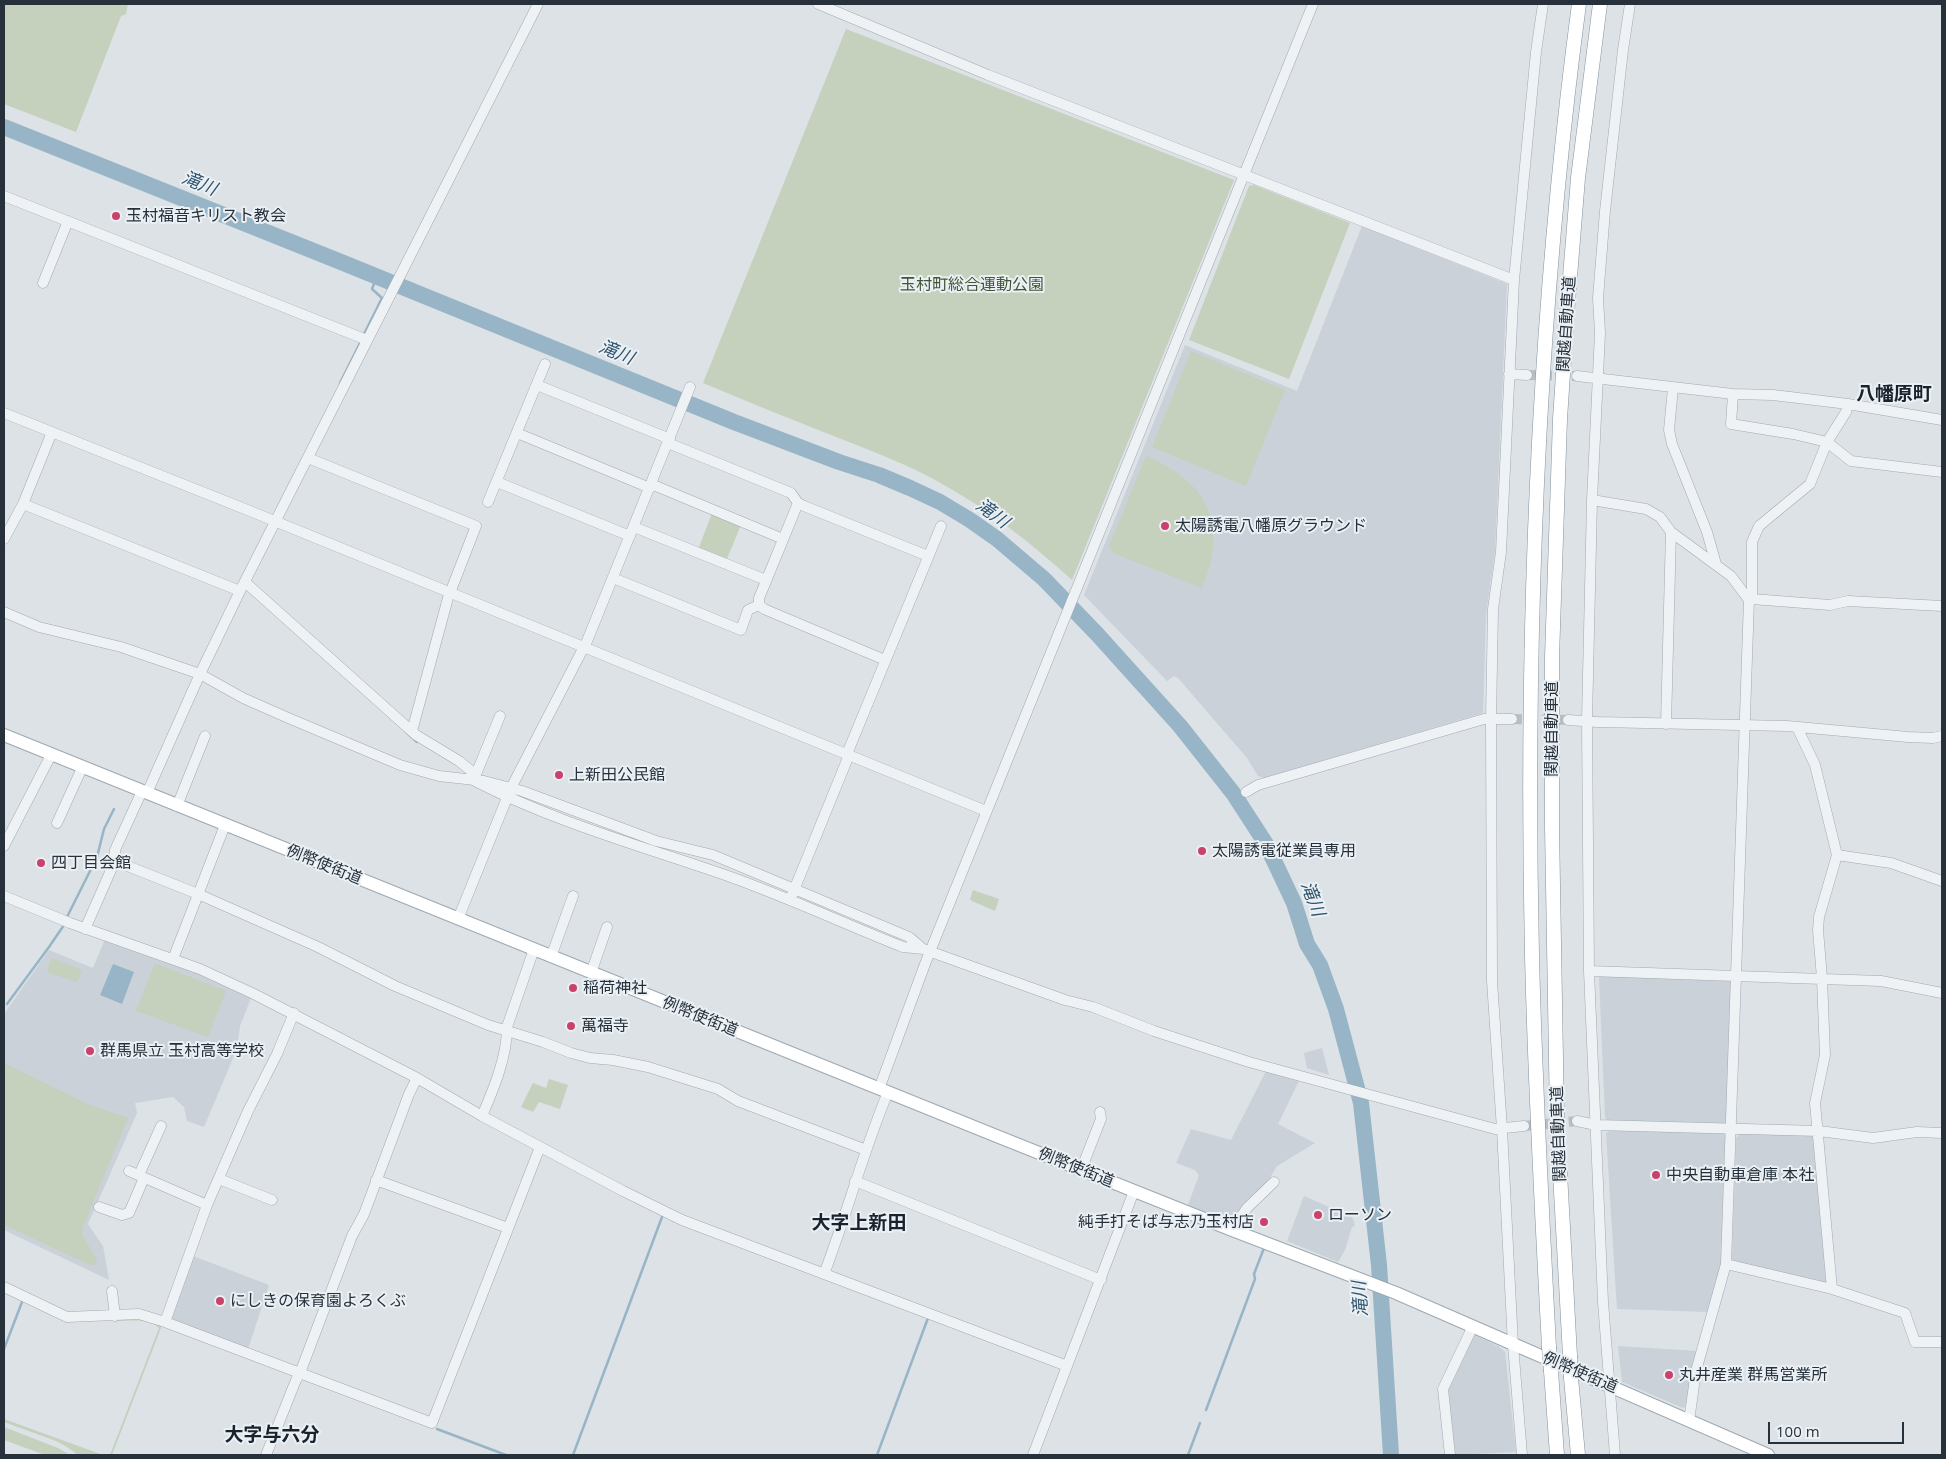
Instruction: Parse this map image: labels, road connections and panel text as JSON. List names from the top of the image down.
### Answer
{
  "streets": {
    "highway": ["関越自動車道"],
    "main road": ["例幣使街道"]
  },
  "districts": ["八幡原町", "大字上新田", "大字与六分"],
  "water": ["滝川"],
  "parks": ["玉村町総合運動公園"],
  "places": [
    "玉村福音キリスト教会",
    "太陽誘電八幡原グラウンド",
    "上新田公民館",
    "太陽誘電従業員専用",
    "四丁目会館",
    "稲荷神社",
    "萬福寺",
    "群馬県立 玉村高等学校",
    "中央自動車倉庫 本社",
    "ローソン",
    "純手打そば与志乃玉村店",
    "にしきの保育園よろくぶ",
    "丸井産業 群馬営業所"
  ],
  "scale_bar": "100 m"
}
